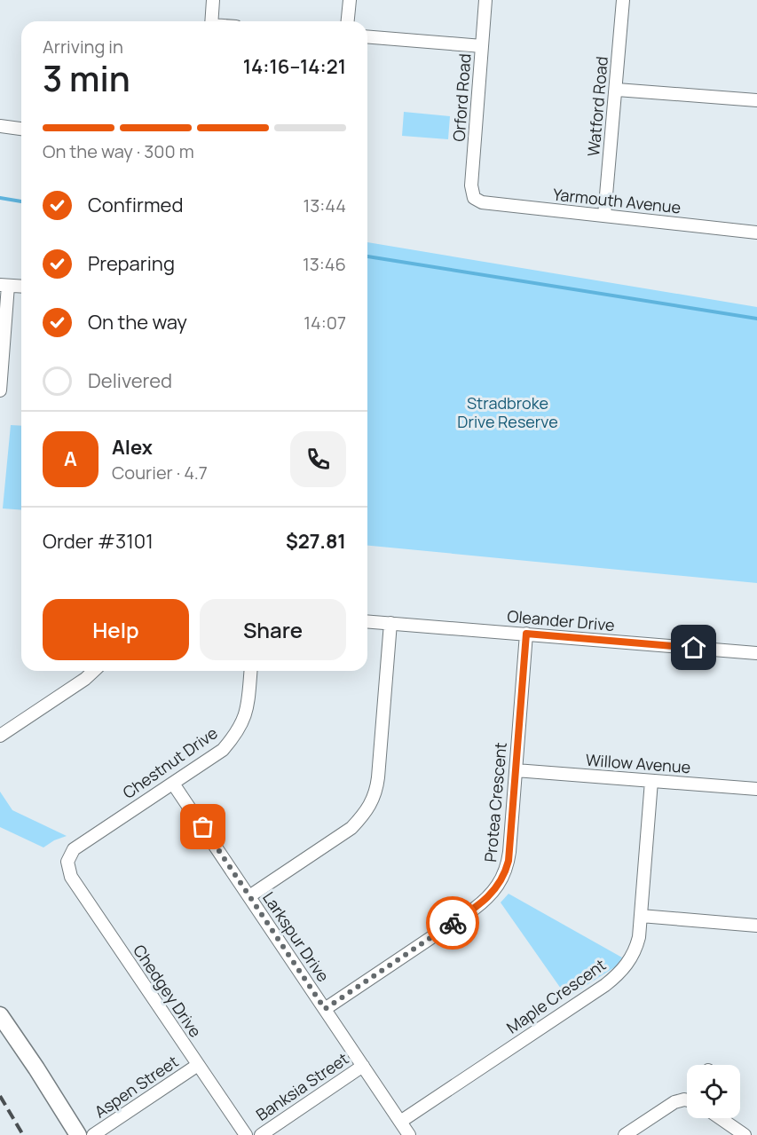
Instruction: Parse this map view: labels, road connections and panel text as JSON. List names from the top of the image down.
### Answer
{
  "streets": {
    "street": [
      "Orford Road",
      "Watford Road",
      "Yarmouth Avenue",
      "Oleander Drive",
      "Chestnut Drive",
      "Willow Avenue",
      "Protea Crescent",
      "Larkspur Drive",
      "Chedgey Drive",
      "Maple Crescent",
      "Aspen Street",
      "Banksia Street"
    ]
  },
  "crossings": [
    ["Orford Road", "Yarmouth Avenue"],
    ["Watford Road", "Yarmouth Avenue"],
    ["Oleander Drive", "Protea Crescent"],
    ["Chestnut Drive", "Larkspur Drive"],
    ["Chestnut Drive", "Chedgey Drive"],
    ["Willow Avenue", "Protea Crescent"],
    ["Willow Avenue", "Maple Crescent"],
    ["Protea Crescent", "Larkspur Drive"],
    ["Larkspur Drive", "Maple Crescent"],
    ["Larkspur Drive", "Banksia Street"],
    ["Chedgey Drive", "Aspen Street"]
  ],
  "parks": ["Stradbroke Drive Reserve"],
  "page": {
    "heading": ["3 min", "Arriving in", "14:16–14:21"],
    "panel": [
      "Alex",
      "Courier · 4.7",
      "Order #3101",
      "$27.81"
    ],
    "bar": "On the way · 300 m",
    "list": [
      ["Confirmed", "13:44"],
      ["Preparing", "13:46"],
      ["On the way", "14:07"],
      "Delivered"
    ],
    "round": "A",
    "buttons": ["Help", "Share"]
  }
}
